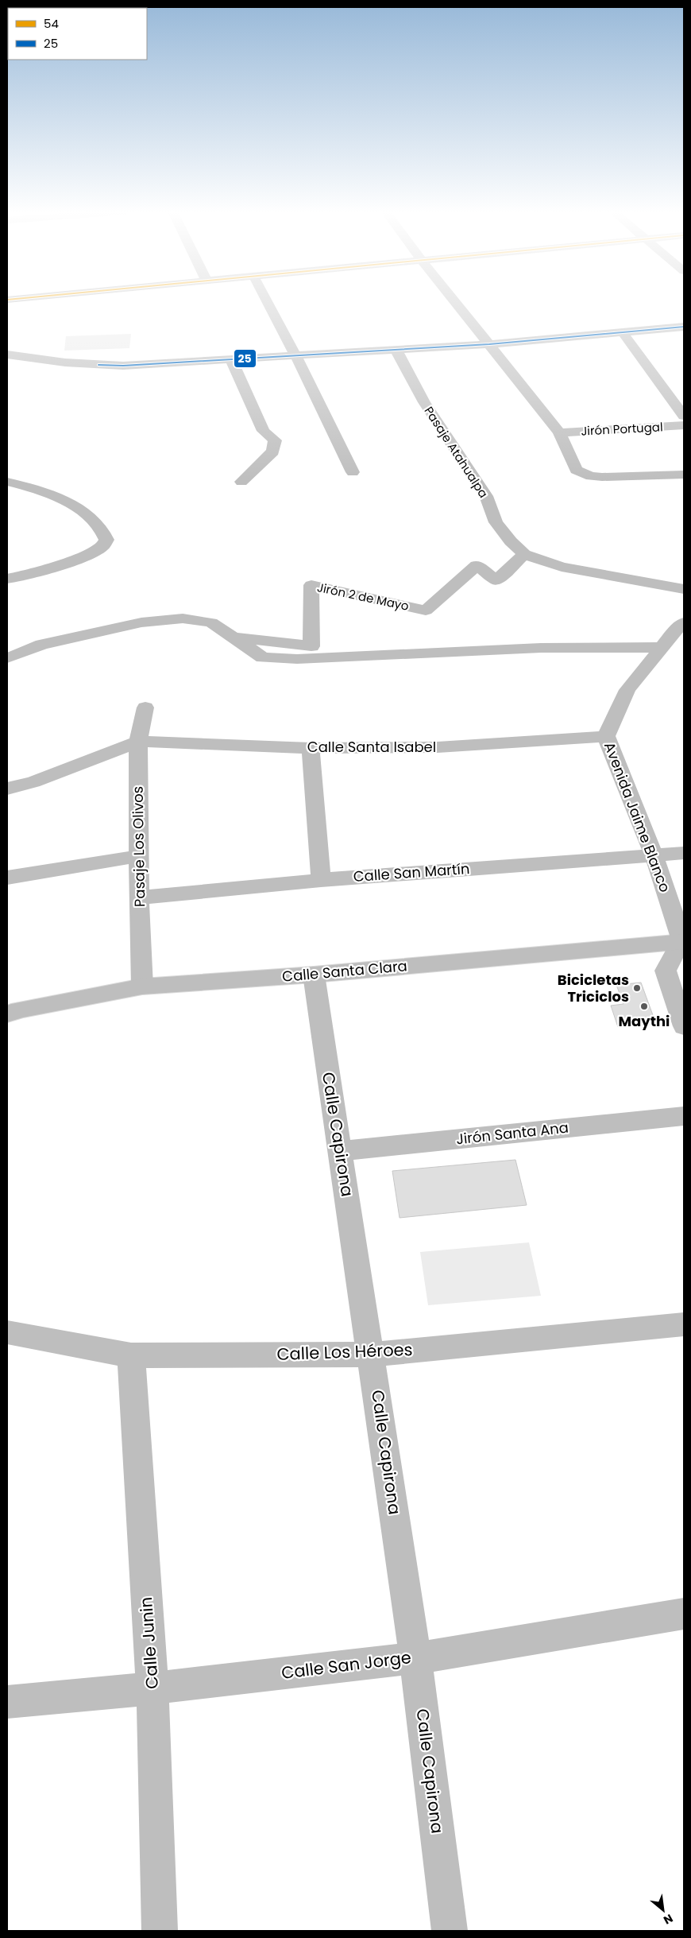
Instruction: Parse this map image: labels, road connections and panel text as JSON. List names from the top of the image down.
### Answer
{
  "streets": {
    "street": [
      "Jirón Portugal",
      "Pasaje Atahualpa",
      "Jirón 2 de Mayo",
      "Calle Santa Isabel",
      "Avenida Jaime Blanco",
      "Pasaje Los Olivos",
      "Calle San Martín",
      "Calle Santa Clara",
      "Jirón Santa Ana",
      "Calle Capirona",
      "Calle Los Héroes",
      "Calle Junin",
      "Calle San Jorge"
    ]
  },
  "crossings": [
    ["Pasaje Atahualpa", "Jirón 2 de Mayo"],
    ["Calle Santa Isabel", "Avenida Jaime Blanco"],
    ["Calle Santa Isabel", "Pasaje Los Olivos"],
    ["Avenida Jaime Blanco", "Calle San Martín"],
    ["Avenida Jaime Blanco", "Calle Santa Clara"],
    ["Pasaje Los Olivos", "Calle San Martín"],
    ["Pasaje Los Olivos", "Calle Santa Clara"],
    ["Calle Santa Clara", "Calle Capirona"],
    ["Jirón Santa Ana", "Calle Capirona"],
    ["Calle Capirona", "Calle Los Héroes"],
    ["Calle Capirona", "Calle San Jorge"],
    ["Calle Los Héroes", "Calle Junin"],
    ["Calle Junin", "Calle San Jorge"]
  ],
  "places": ["Bicicletas Triciclos", "Maythi"],
  "lines": ["transit line 25"],
  "legend": ["54", "25"],
  "north": "bottom right"
}
